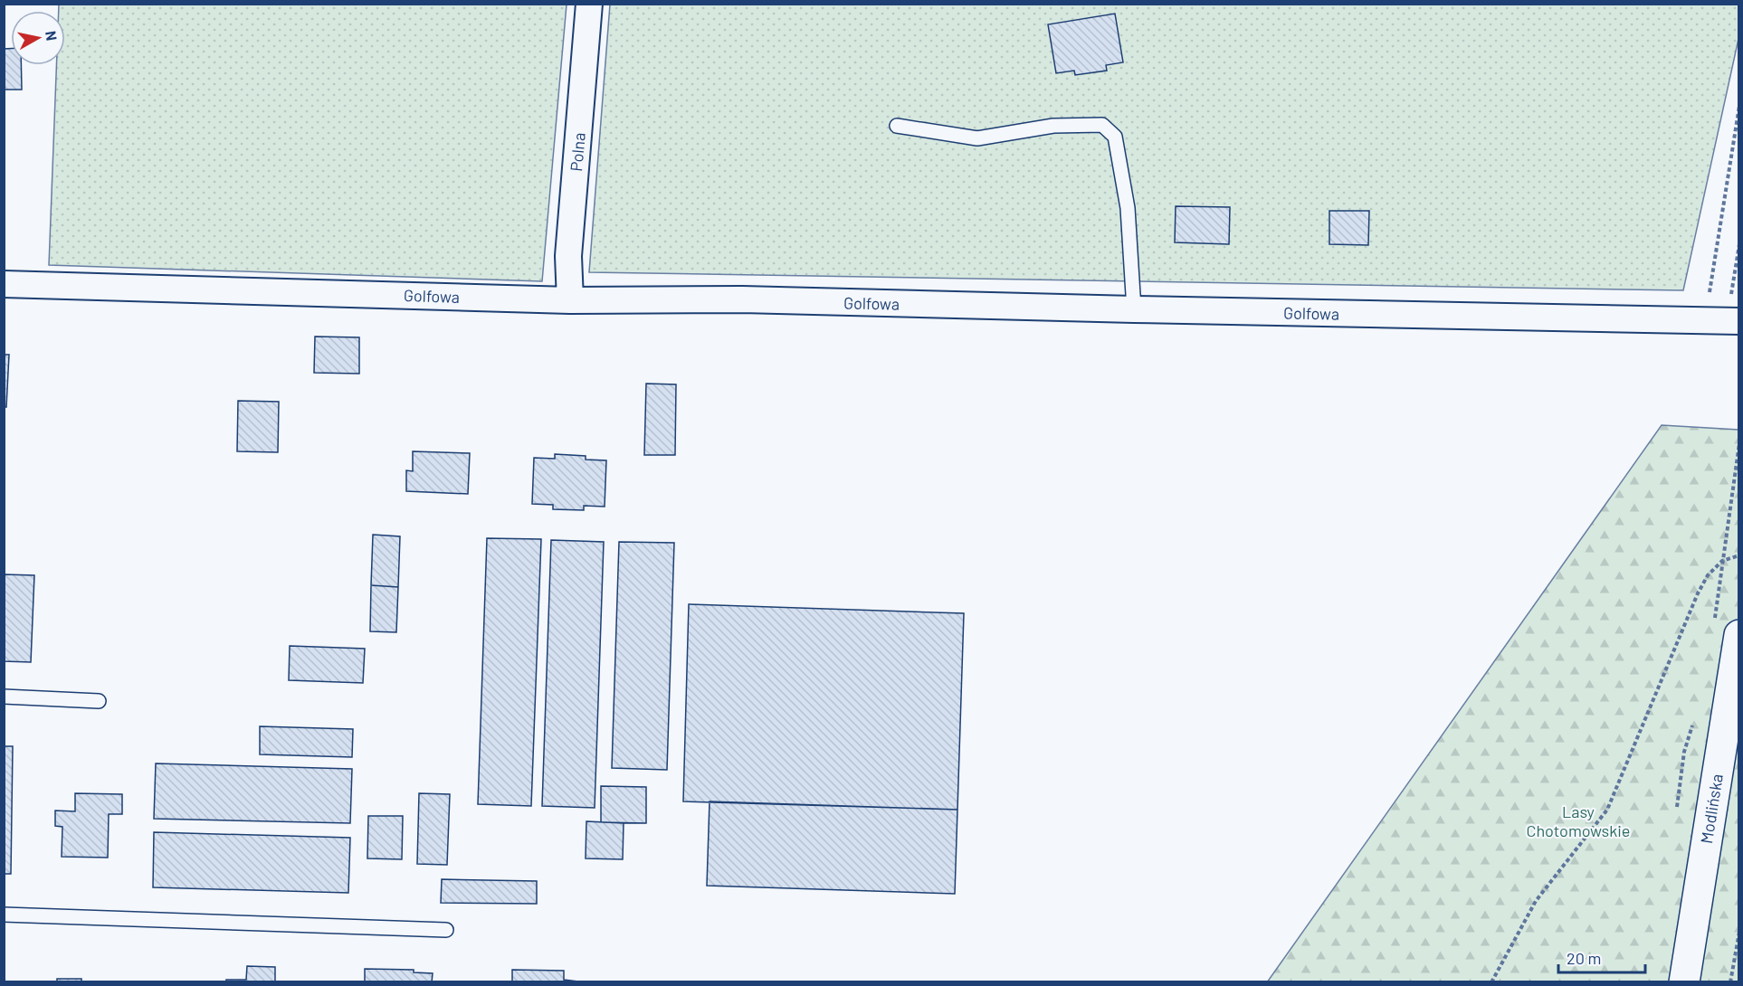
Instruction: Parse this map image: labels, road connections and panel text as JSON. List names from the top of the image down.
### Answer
{
  "streets": {
    "main road": ["Modlińska"],
    "street": ["Polna", "Golfowa"]
  },
  "crossings": [
    ["Polna", "Golfowa"]
  ],
  "parks": ["Lasy Chotomowskie"],
  "scale_bar": "20 m",
  "north": "right"
}
